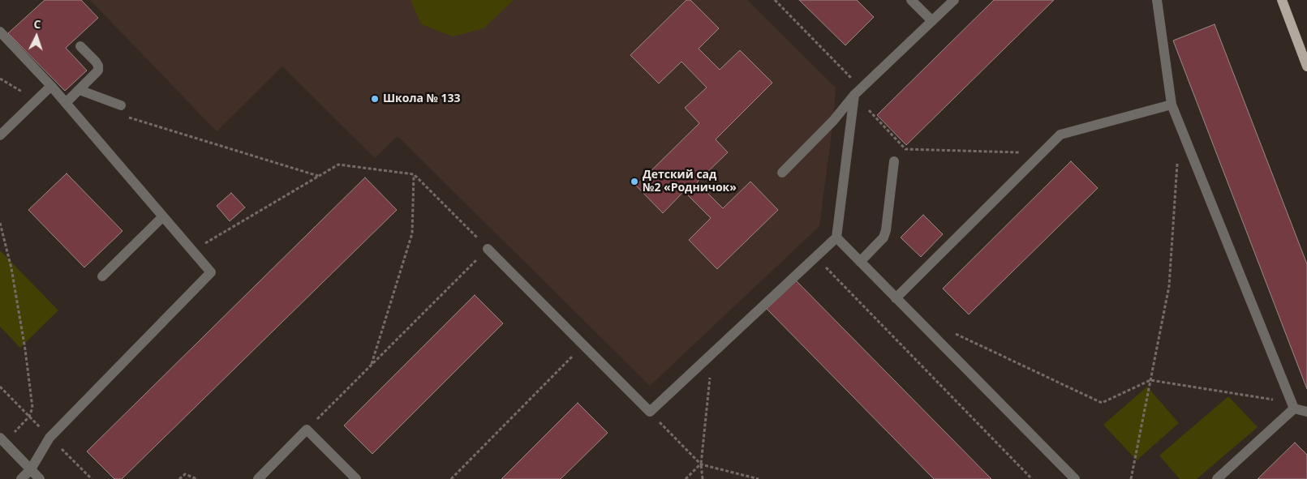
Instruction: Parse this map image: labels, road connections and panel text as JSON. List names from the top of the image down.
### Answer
{
  "places": ["Школа № 133", "Детский сад №2 «Родничок»"],
  "north": "top"
}
